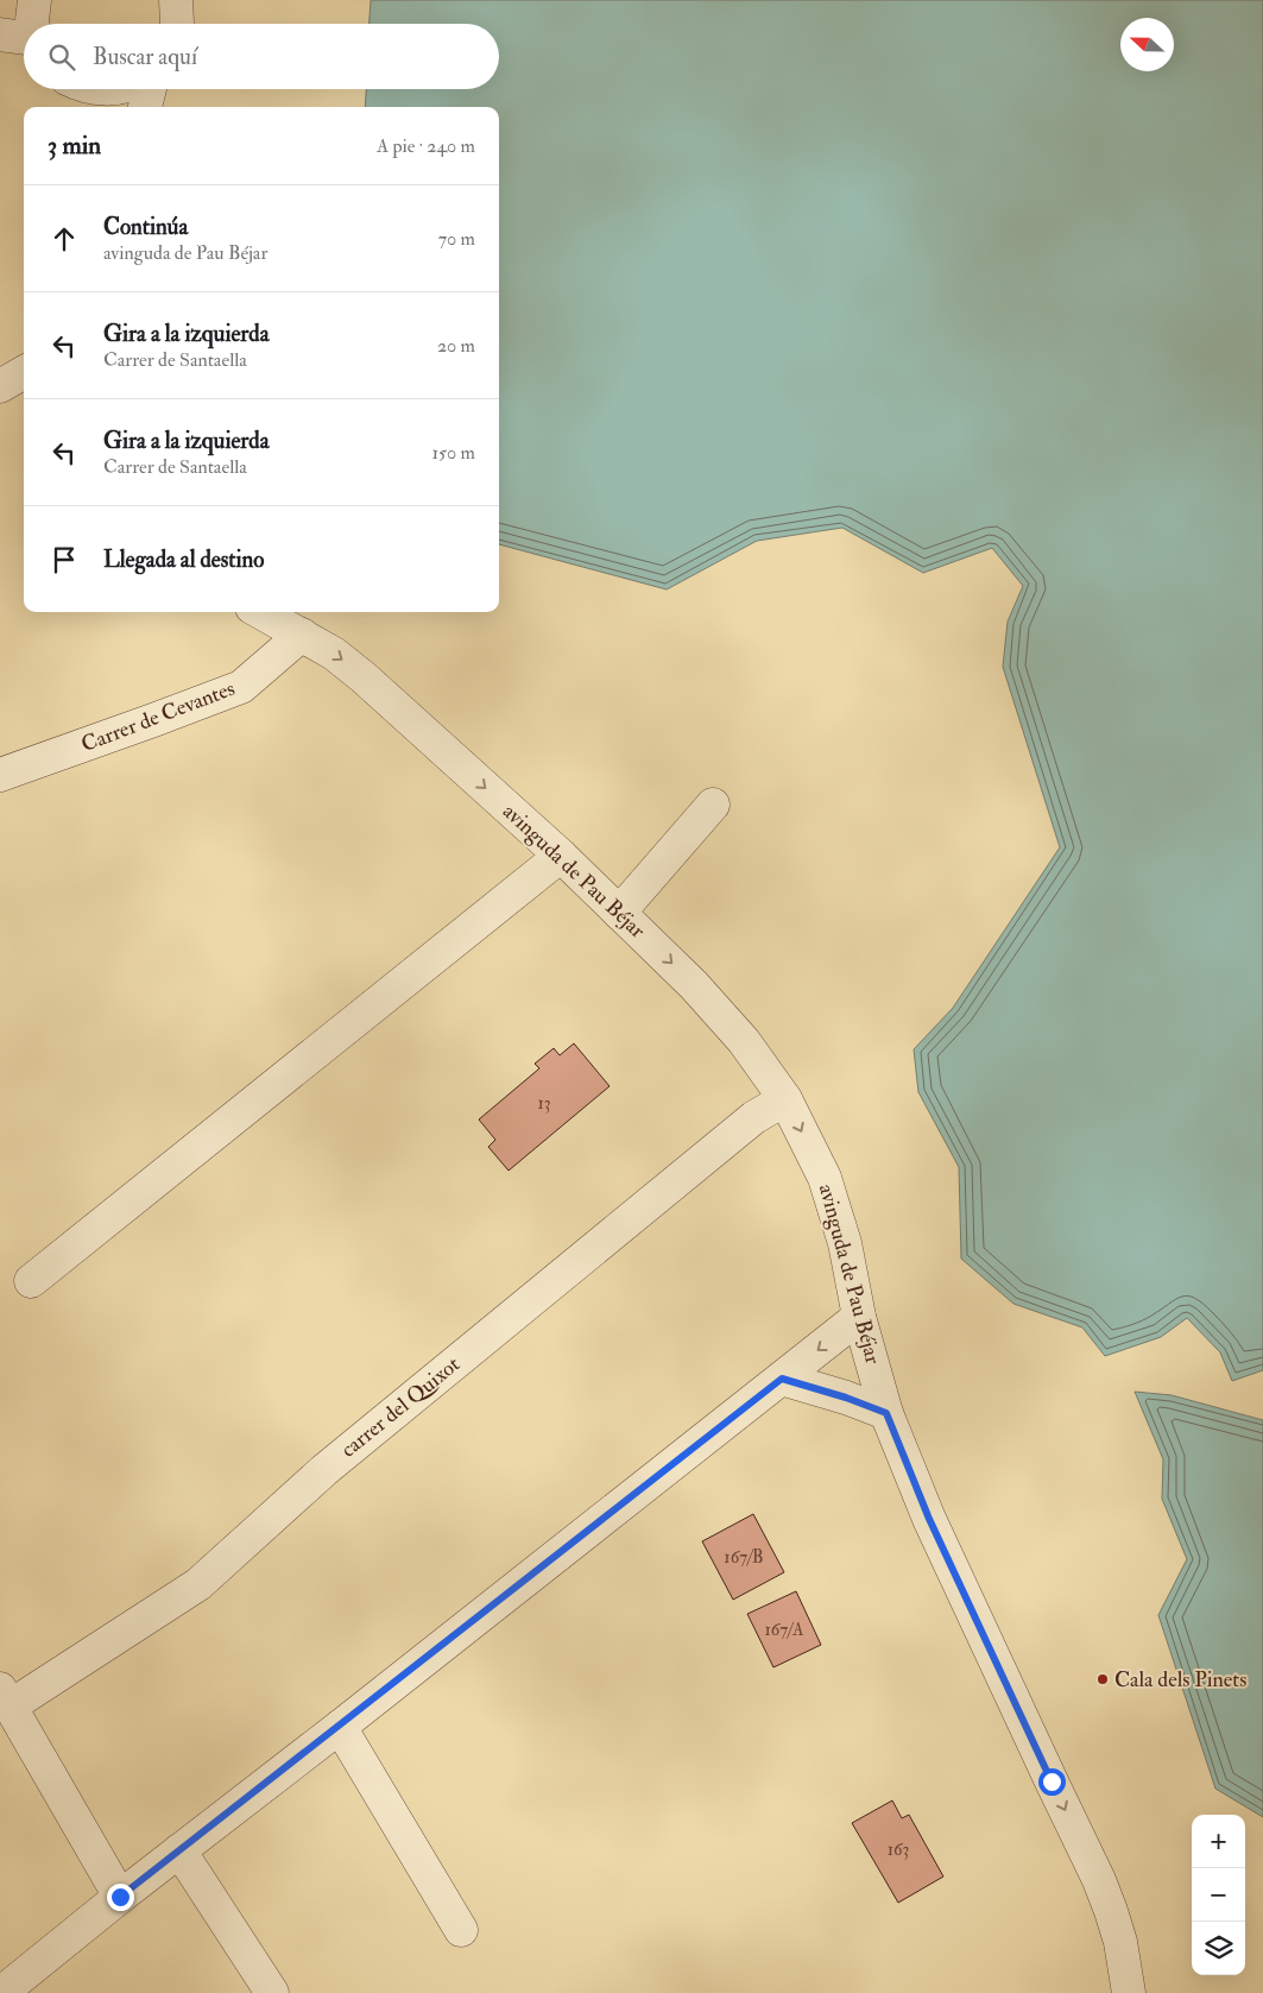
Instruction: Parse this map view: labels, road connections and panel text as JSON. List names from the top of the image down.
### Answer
{
  "streets": {
    "street": ["Carrer de Cevantes", "avinguda de Pau Béjar", "carrer del Quixot"]
  },
  "crossings": [
    ["Carrer de Cevantes", "avinguda de Pau Béjar"],
    ["avinguda de Pau Béjar", "carrer del Quixot"]
  ],
  "one_way": ["avinguda de Pau Béjar"],
  "places": ["Cala dels Pinets"],
  "house_numbers": [
    "13",
    "167/B",
    "167/A",
    "163"
  ],
  "north": "left",
  "page": {
    "search": "Buscar aquí",
    "heading": ["3 min", "A pie · 240 m"],
    "list": [
      ["Continúa", "avinguda de Pau Béjar", "70 m"],
      ["Gira a la izquierda", "Carrer de Santaella", "20 m"],
      ["Gira a la izquierda", "Carrer de Santaella", "150 m"],
      "Llegada al destino"
    ],
    "map_buttons": ["+", "−"]
  }
}
